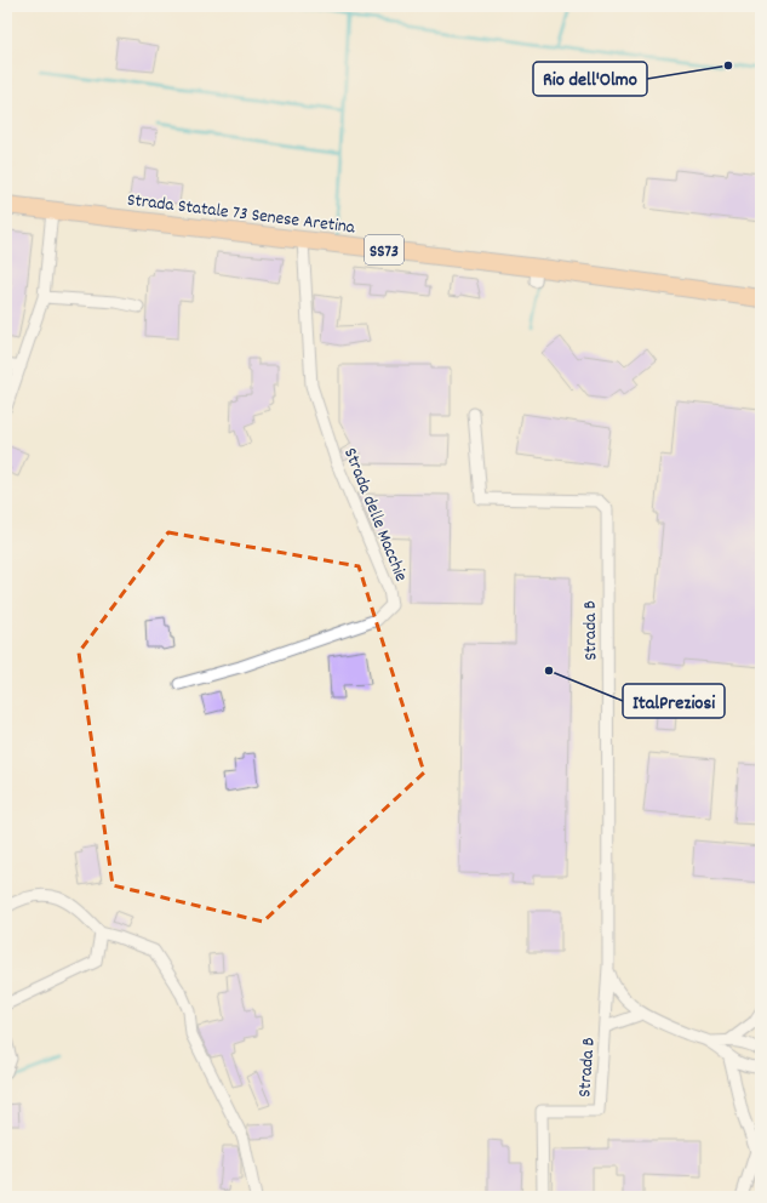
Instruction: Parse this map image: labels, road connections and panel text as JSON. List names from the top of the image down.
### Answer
{
  "streets": {
    "main road": ["Strada Statale 73 Senese Aretina", "SS73"],
    "street": ["Strada delle Macchie", "Strada B"]
  },
  "crossings": [
    ["Strada Statale 73 Senese Aretina", "Strada delle Macchie"]
  ],
  "places": ["Rio dell'Olmo", "ItalPreziosi"]
}
